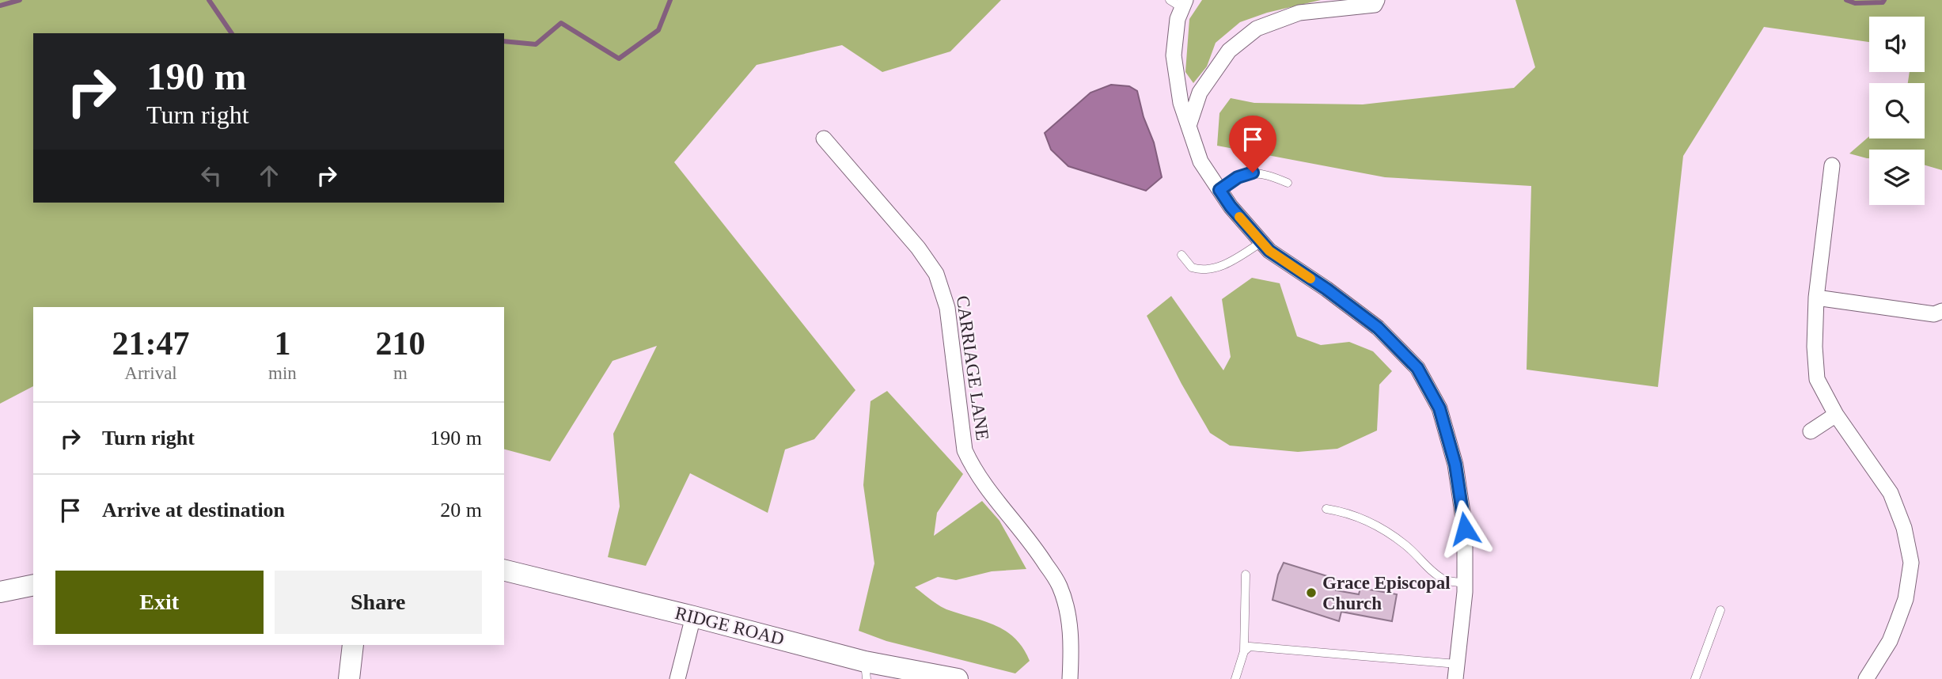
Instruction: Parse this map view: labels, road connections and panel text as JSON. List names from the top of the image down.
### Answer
{
  "streets": {
    "main road": ["RIDGE ROAD"],
    "street": ["CARRIAGE LANE"]
  },
  "places": ["Grace Episcopal Church"],
  "page": {
    "turn": ["190 m", "Turn right"],
    "eta": [
      "21:47",
      "Arrival",
      "1",
      "min",
      "210",
      "m"
    ],
    "list": [
      {
        "name": "Turn right",
        "value": "190 m"
      },
      {
        "name": "Arrive at destination",
        "value": "20 m"
      }
    ],
    "buttons": ["Exit", "Share"]
  }
}
